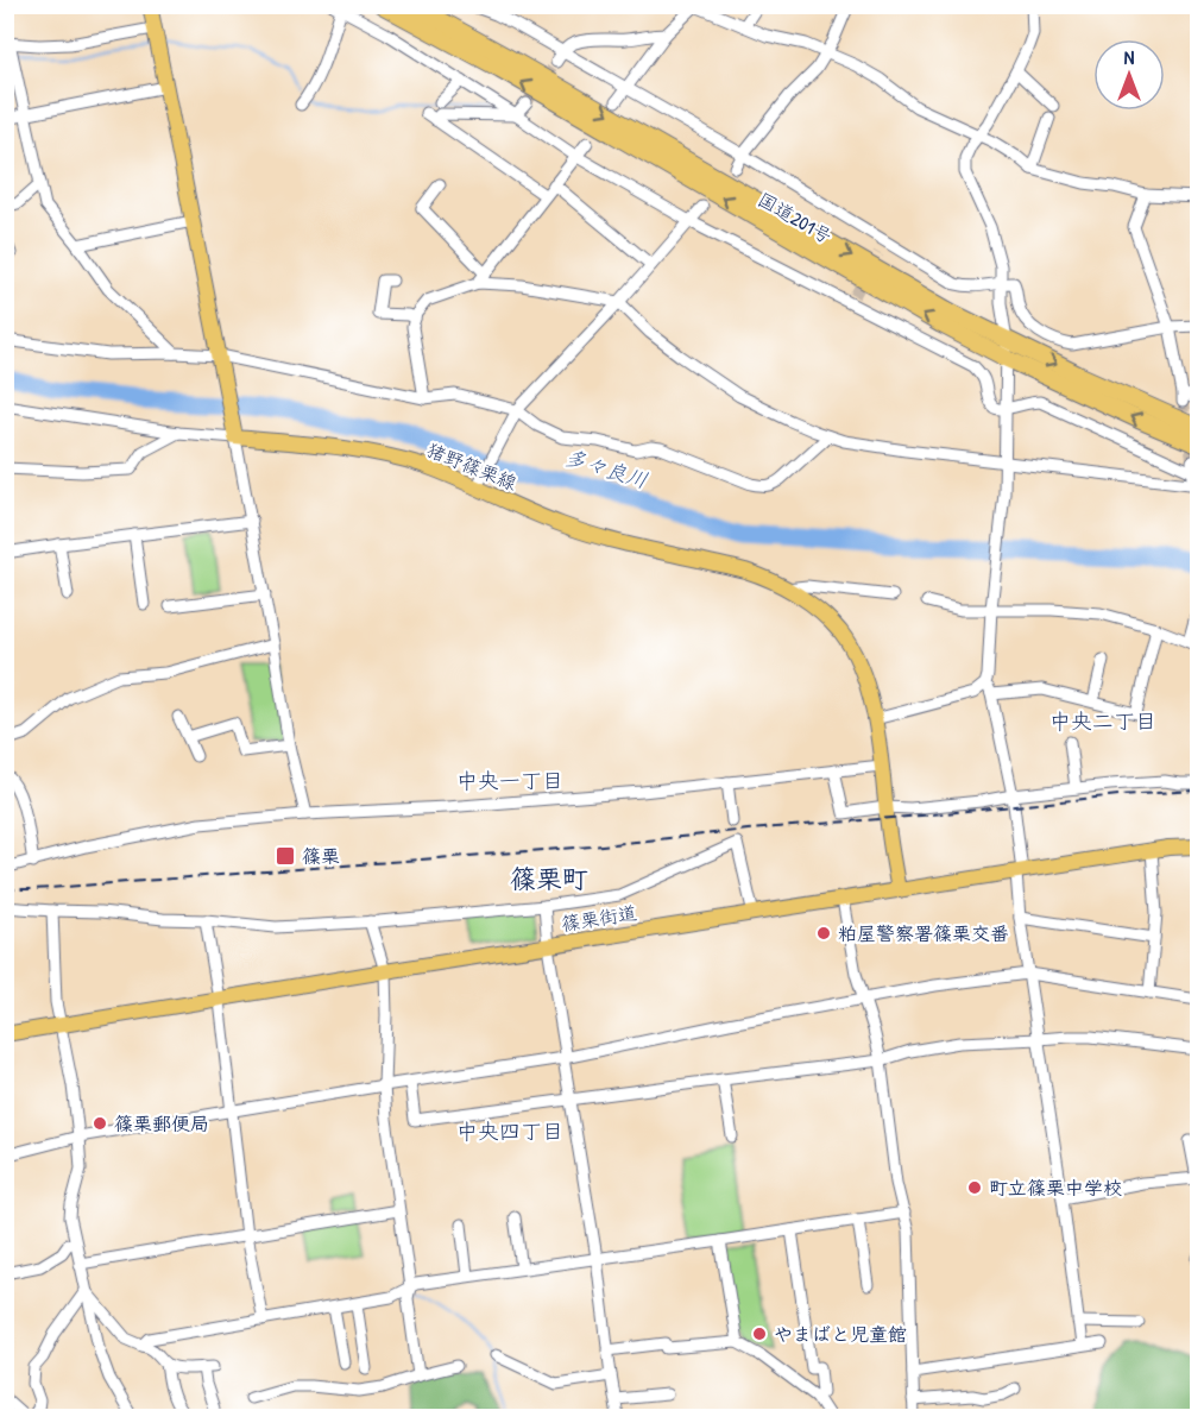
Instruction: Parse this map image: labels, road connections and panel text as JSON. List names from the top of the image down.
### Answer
{
  "streets": {
    "highway": ["国道201号"],
    "main road": ["猪野篠栗線", "篠栗街道"]
  },
  "crossings": [
    ["猪野篠栗線", "篠栗街道"]
  ],
  "districts": [
    "中央二丁目",
    "中央一丁目",
    "篠栗町",
    "中央四丁目"
  ],
  "water": ["多々良川"],
  "places": {
    "transit": ["篠栗"],
    "other": [
      "粕屋警察署篠栗交番",
      "篠栗郵便局",
      "町立篠栗中学校",
      "やまばと児童館"
    ]
  },
  "north": "top"
}
